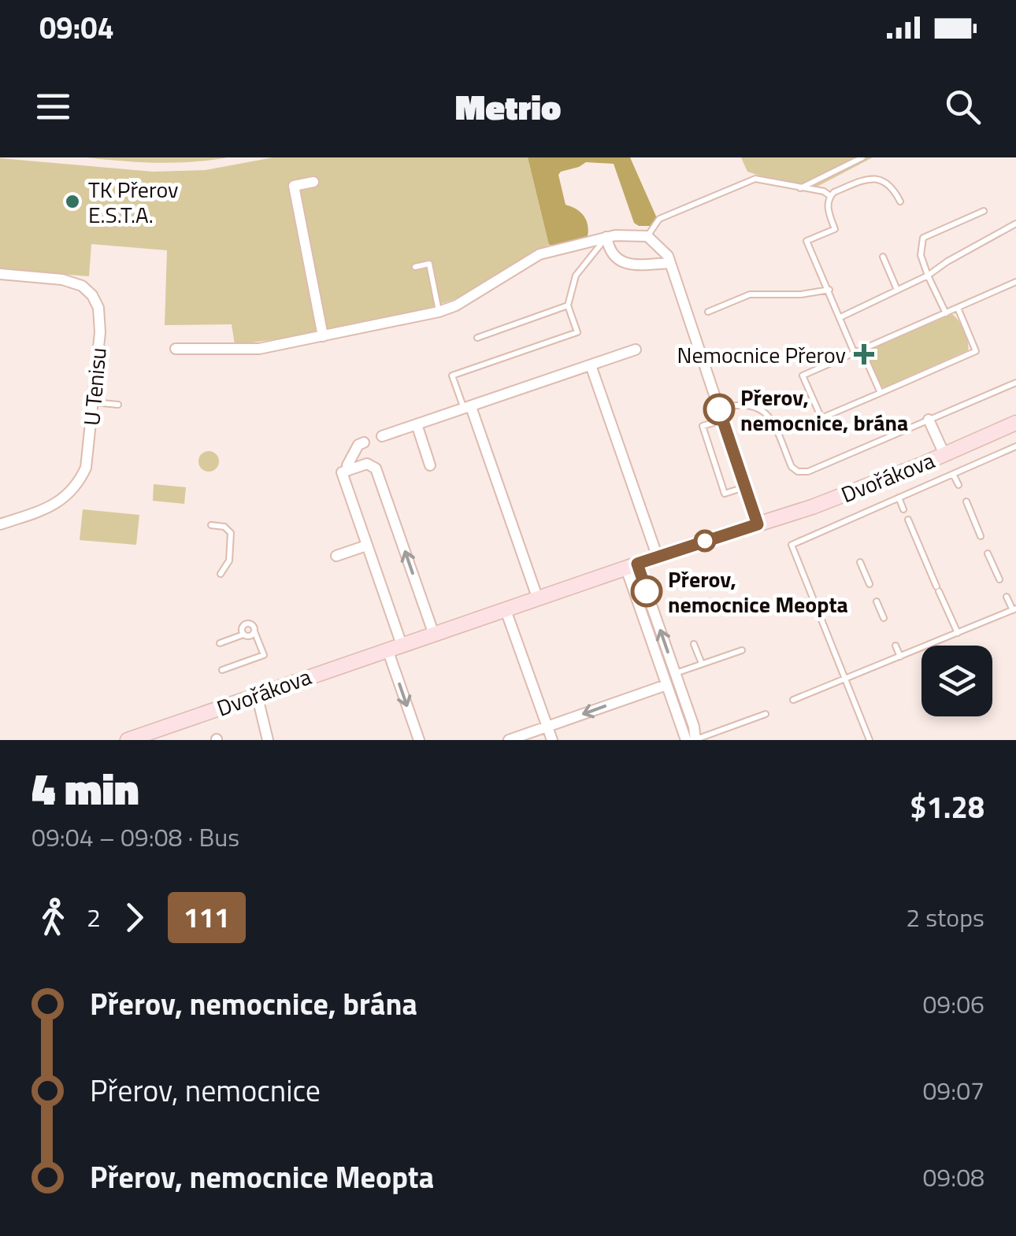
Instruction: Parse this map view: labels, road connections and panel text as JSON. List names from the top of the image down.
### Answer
{
  "streets": {
    "main road": ["Dvořákova"],
    "street": ["U Tenisu"]
  },
  "places": {
    "other": ["TK Přerov E.S.T.A.", "Přerov, nemocnice, brána", "Přerov, nemocnice Meopta"],
    "health": ["Nemocnice Přerov"]
  },
  "lines": ["bus line 111"],
  "page": {
    "status": "09:04",
    "header": "Metrio",
    "heading": ["4 min", "09:04 – 09:08 · Bus", "$1.28"],
    "legs": ["2", "111", "2 stops"],
    "list": [
      {
        "name": "Přerov, nemocnice, brána",
        "value": "09:06"
      },
      {
        "name": "Přerov, nemocnice",
        "value": "09:07"
      },
      {
        "name": "Přerov, nemocnice Meopta",
        "value": "09:08"
      }
    ]
  }
}
